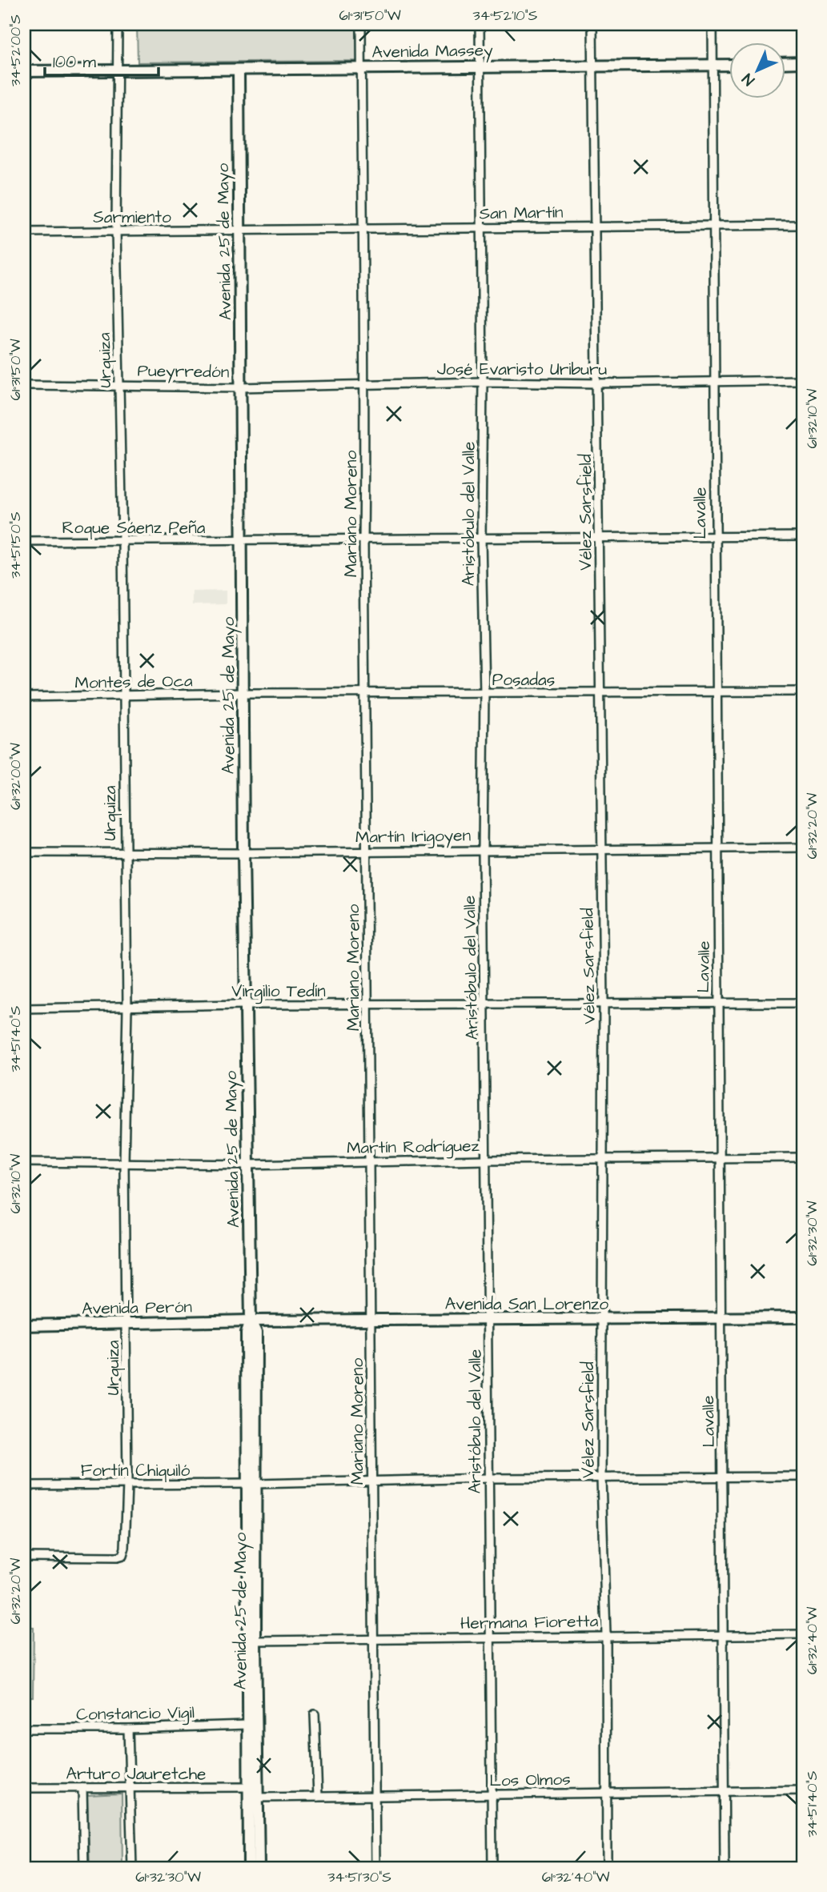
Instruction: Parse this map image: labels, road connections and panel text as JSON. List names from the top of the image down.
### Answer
{
  "streets": {
    "main road": [
      "Avenida Massey",
      "Avenida 25 de Mayo",
      "Avenida San Lorenzo",
      "Avenida Perón"
    ],
    "street": [
      "San Martín",
      "Sarmiento",
      "Urquiza",
      "José Evaristo Uriburu",
      "Pueyrredón",
      "Vélez Sarsfield",
      "Lavalle",
      "Mariano Moreno",
      "Aristóbulo del Valle",
      "Roque Sáenz Peña",
      "Posadas",
      "Montes de Oca",
      "Martín Irigoyen",
      "Virgilio Tedín",
      "Martín Rodríguez",
      "Fortín Chiquiló",
      "Hermana Fioretta",
      "Constancio Vigil",
      "Arturo Jauretche",
      "Los Olmos"
    ]
  },
  "crossings": [
    ["Avenida Massey", "Avenida 25 de Mayo"],
    ["Avenida Massey", "Urquiza"],
    ["Avenida Massey", "Vélez Sarsfield"],
    ["Avenida Massey", "Lavalle"],
    ["Avenida Massey", "Mariano Moreno"],
    ["Avenida Massey", "Aristóbulo del Valle"],
    ["San Martín", "Sarmiento"],
    ["San Martín", "Avenida 25 de Mayo"],
    ["San Martín", "Vélez Sarsfield"],
    ["San Martín", "Lavalle"],
    ["San Martín", "Mariano Moreno"],
    ["San Martín", "Aristóbulo del Valle"],
    ["Sarmiento", "Avenida 25 de Mayo"],
    ["Sarmiento", "Urquiza"],
    ["Avenida 25 de Mayo", "José Evaristo Uriburu"],
    ["Avenida 25 de Mayo", "Pueyrredón"],
    ["Avenida 25 de Mayo", "Roque Sáenz Peña"],
    ["Avenida 25 de Mayo", "Posadas"],
    ["Avenida 25 de Mayo", "Montes de Oca"],
    ["Avenida 25 de Mayo", "Martín Irigoyen"],
    ["Avenida 25 de Mayo", "Virgilio Tedín"],
    ["Avenida 25 de Mayo", "Martín Rodríguez"],
    ["Avenida 25 de Mayo", "Avenida San Lorenzo"],
    ["Avenida 25 de Mayo", "Avenida Perón"],
    ["Avenida 25 de Mayo", "Fortín Chiquiló"],
    ["Avenida 25 de Mayo", "Hermana Fioretta"],
    ["Avenida 25 de Mayo", "Constancio Vigil"],
    ["Avenida 25 de Mayo", "Arturo Jauretche"],
    ["Avenida 25 de Mayo", "Los Olmos"],
    ["Urquiza", "Pueyrredón"],
    ["Urquiza", "Roque Sáenz Peña"],
    ["Urquiza", "Montes de Oca"],
    ["Urquiza", "Martín Irigoyen"],
    ["Urquiza", "Virgilio Tedín"],
    ["Urquiza", "Martín Rodríguez"],
    ["Urquiza", "Avenida Perón"],
    ["Urquiza", "Fortín Chiquiló"],
    ["José Evaristo Uriburu", "Pueyrredón"],
    ["José Evaristo Uriburu", "Vélez Sarsfield"],
    ["José Evaristo Uriburu", "Lavalle"],
    ["José Evaristo Uriburu", "Mariano Moreno"],
    ["José Evaristo Uriburu", "Aristóbulo del Valle"],
    ["Vélez Sarsfield", "Roque Sáenz Peña"],
    ["Vélez Sarsfield", "Posadas"],
    ["Vélez Sarsfield", "Martín Irigoyen"],
    ["Vélez Sarsfield", "Virgilio Tedín"],
    ["Vélez Sarsfield", "Martín Rodríguez"],
    ["Vélez Sarsfield", "Avenida San Lorenzo"],
    ["Vélez Sarsfield", "Fortín Chiquiló"],
    ["Vélez Sarsfield", "Hermana Fioretta"],
    ["Vélez Sarsfield", "Los Olmos"],
    ["Lavalle", "Roque Sáenz Peña"],
    ["Lavalle", "Posadas"],
    ["Lavalle", "Martín Irigoyen"],
    ["Lavalle", "Virgilio Tedín"],
    ["Lavalle", "Martín Rodríguez"],
    ["Lavalle", "Avenida San Lorenzo"],
    ["Lavalle", "Fortín Chiquiló"],
    ["Lavalle", "Hermana Fioretta"],
    ["Lavalle", "Los Olmos"],
    ["Mariano Moreno", "Roque Sáenz Peña"],
    ["Mariano Moreno", "Posadas"],
    ["Mariano Moreno", "Martín Irigoyen"],
    ["Mariano Moreno", "Virgilio Tedín"],
    ["Mariano Moreno", "Martín Rodríguez"],
    ["Mariano Moreno", "Avenida San Lorenzo"],
    ["Mariano Moreno", "Fortín Chiquiló"],
    ["Mariano Moreno", "Hermana Fioretta"],
    ["Mariano Moreno", "Los Olmos"],
    ["Aristóbulo del Valle", "Roque Sáenz Peña"],
    ["Aristóbulo del Valle", "Posadas"],
    ["Aristóbulo del Valle", "Martín Irigoyen"],
    ["Aristóbulo del Valle", "Virgilio Tedín"],
    ["Aristóbulo del Valle", "Martín Rodríguez"],
    ["Aristóbulo del Valle", "Avenida San Lorenzo"],
    ["Aristóbulo del Valle", "Fortín Chiquiló"],
    ["Aristóbulo del Valle", "Hermana Fioretta"],
    ["Aristóbulo del Valle", "Los Olmos"],
    ["Posadas", "Montes de Oca"],
    ["Avenida San Lorenzo", "Avenida Perón"],
    ["Arturo Jauretche", "Los Olmos"]
  ],
  "scale_bar": "100 m",
  "north": "bottom left",
  "coordinates": [
    "61°31'50\"W",
    "34°52'10\"S",
    "34°52'00\"S",
    "61°32'10\"W",
    "34°51'50\"S",
    "61°32'00\"W",
    "61°32'20\"W",
    "34°51'40\"S",
    "61°32'30\"W",
    "61°32'40\"W",
    "34°51'30\"S"
  ]
}
